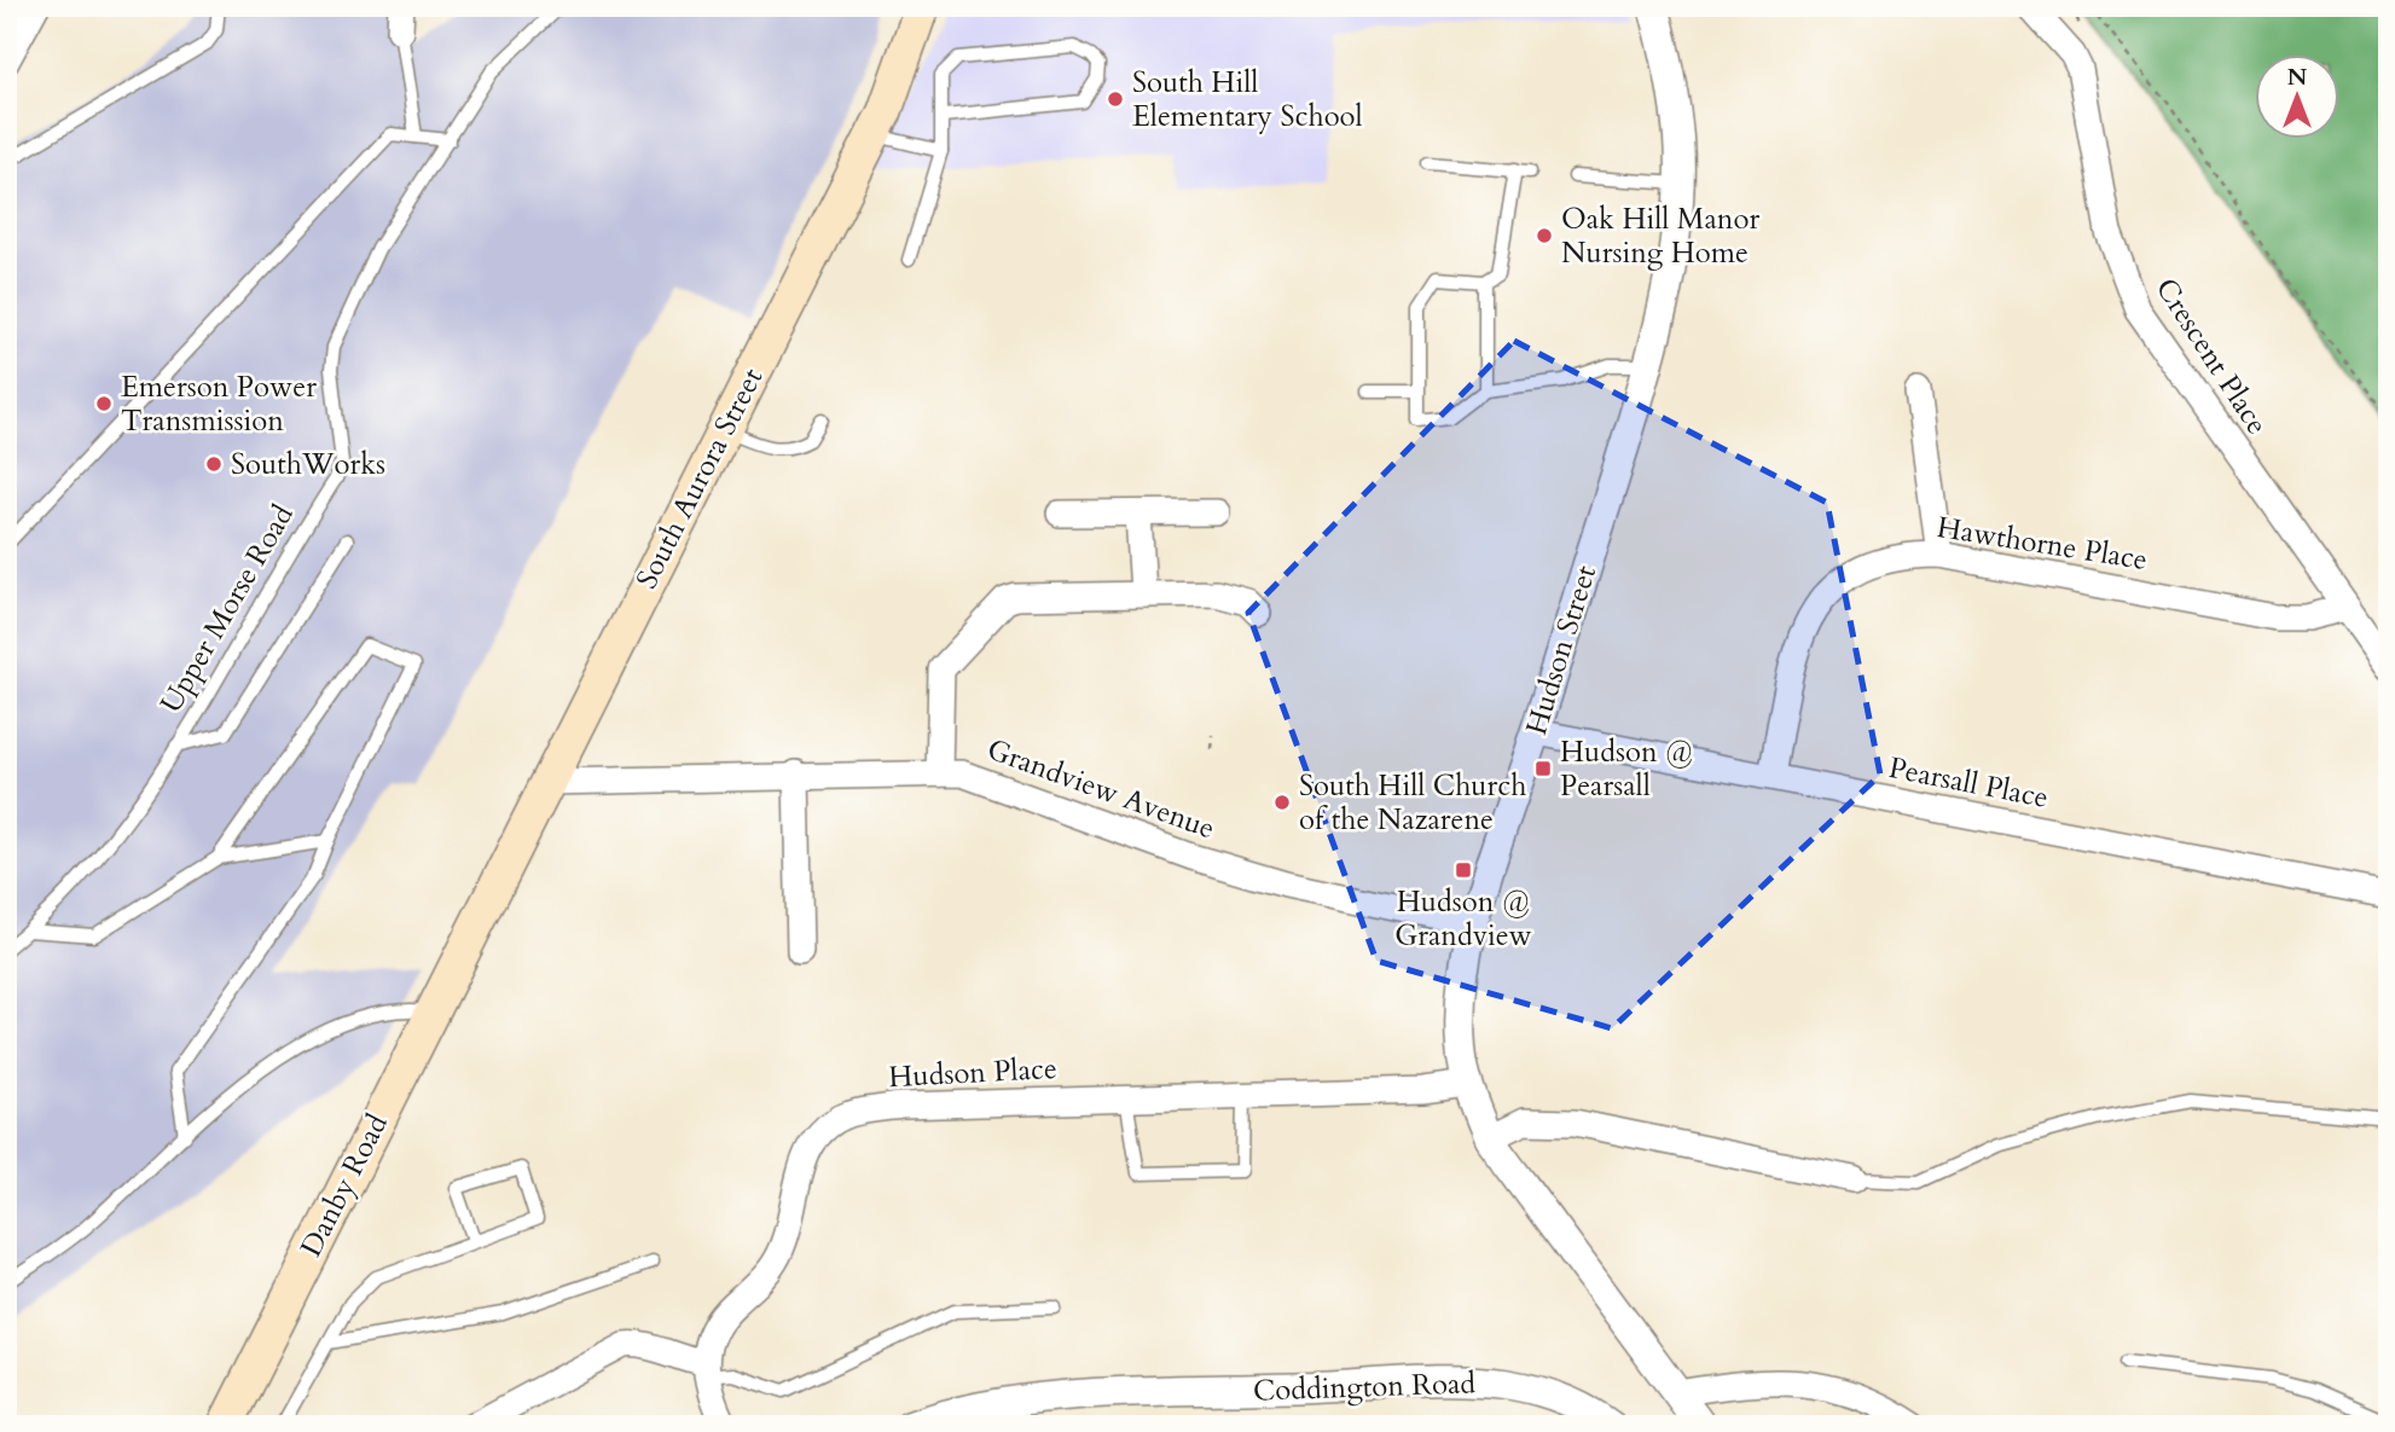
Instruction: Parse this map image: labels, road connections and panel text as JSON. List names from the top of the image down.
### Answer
{
  "streets": {
    "main road": ["South Aurora Street", "Danby Road"],
    "street": [
      "Crescent Place",
      "Hawthorne Place",
      "Hudson Street",
      "Pearsall Place",
      "Grandview Avenue",
      "Hudson Place",
      "Coddington Road"
    ],
    "lane": ["Upper Morse Road"]
  },
  "crossings": [
    ["Crescent Place", "Hawthorne Place"],
    ["South Aurora Street", "Grandview Avenue"],
    ["South Aurora Street", "Danby Road"],
    ["Hawthorne Place", "Pearsall Place"],
    ["Hudson Street", "Pearsall Place"],
    ["Hudson Street", "Grandview Avenue"],
    ["Hudson Street", "Hudson Place"]
  ],
  "places": {
    "other": [
      "South Hill Elementary School",
      "Oak Hill Manor Nursing Home",
      "Emerson Power Transmission",
      "SouthWorks",
      "South Hill Church of the Nazarene"
    ],
    "transit": ["Hudson @ Pearsall", "Hudson @ Grandview"]
  },
  "north": "top"
}
